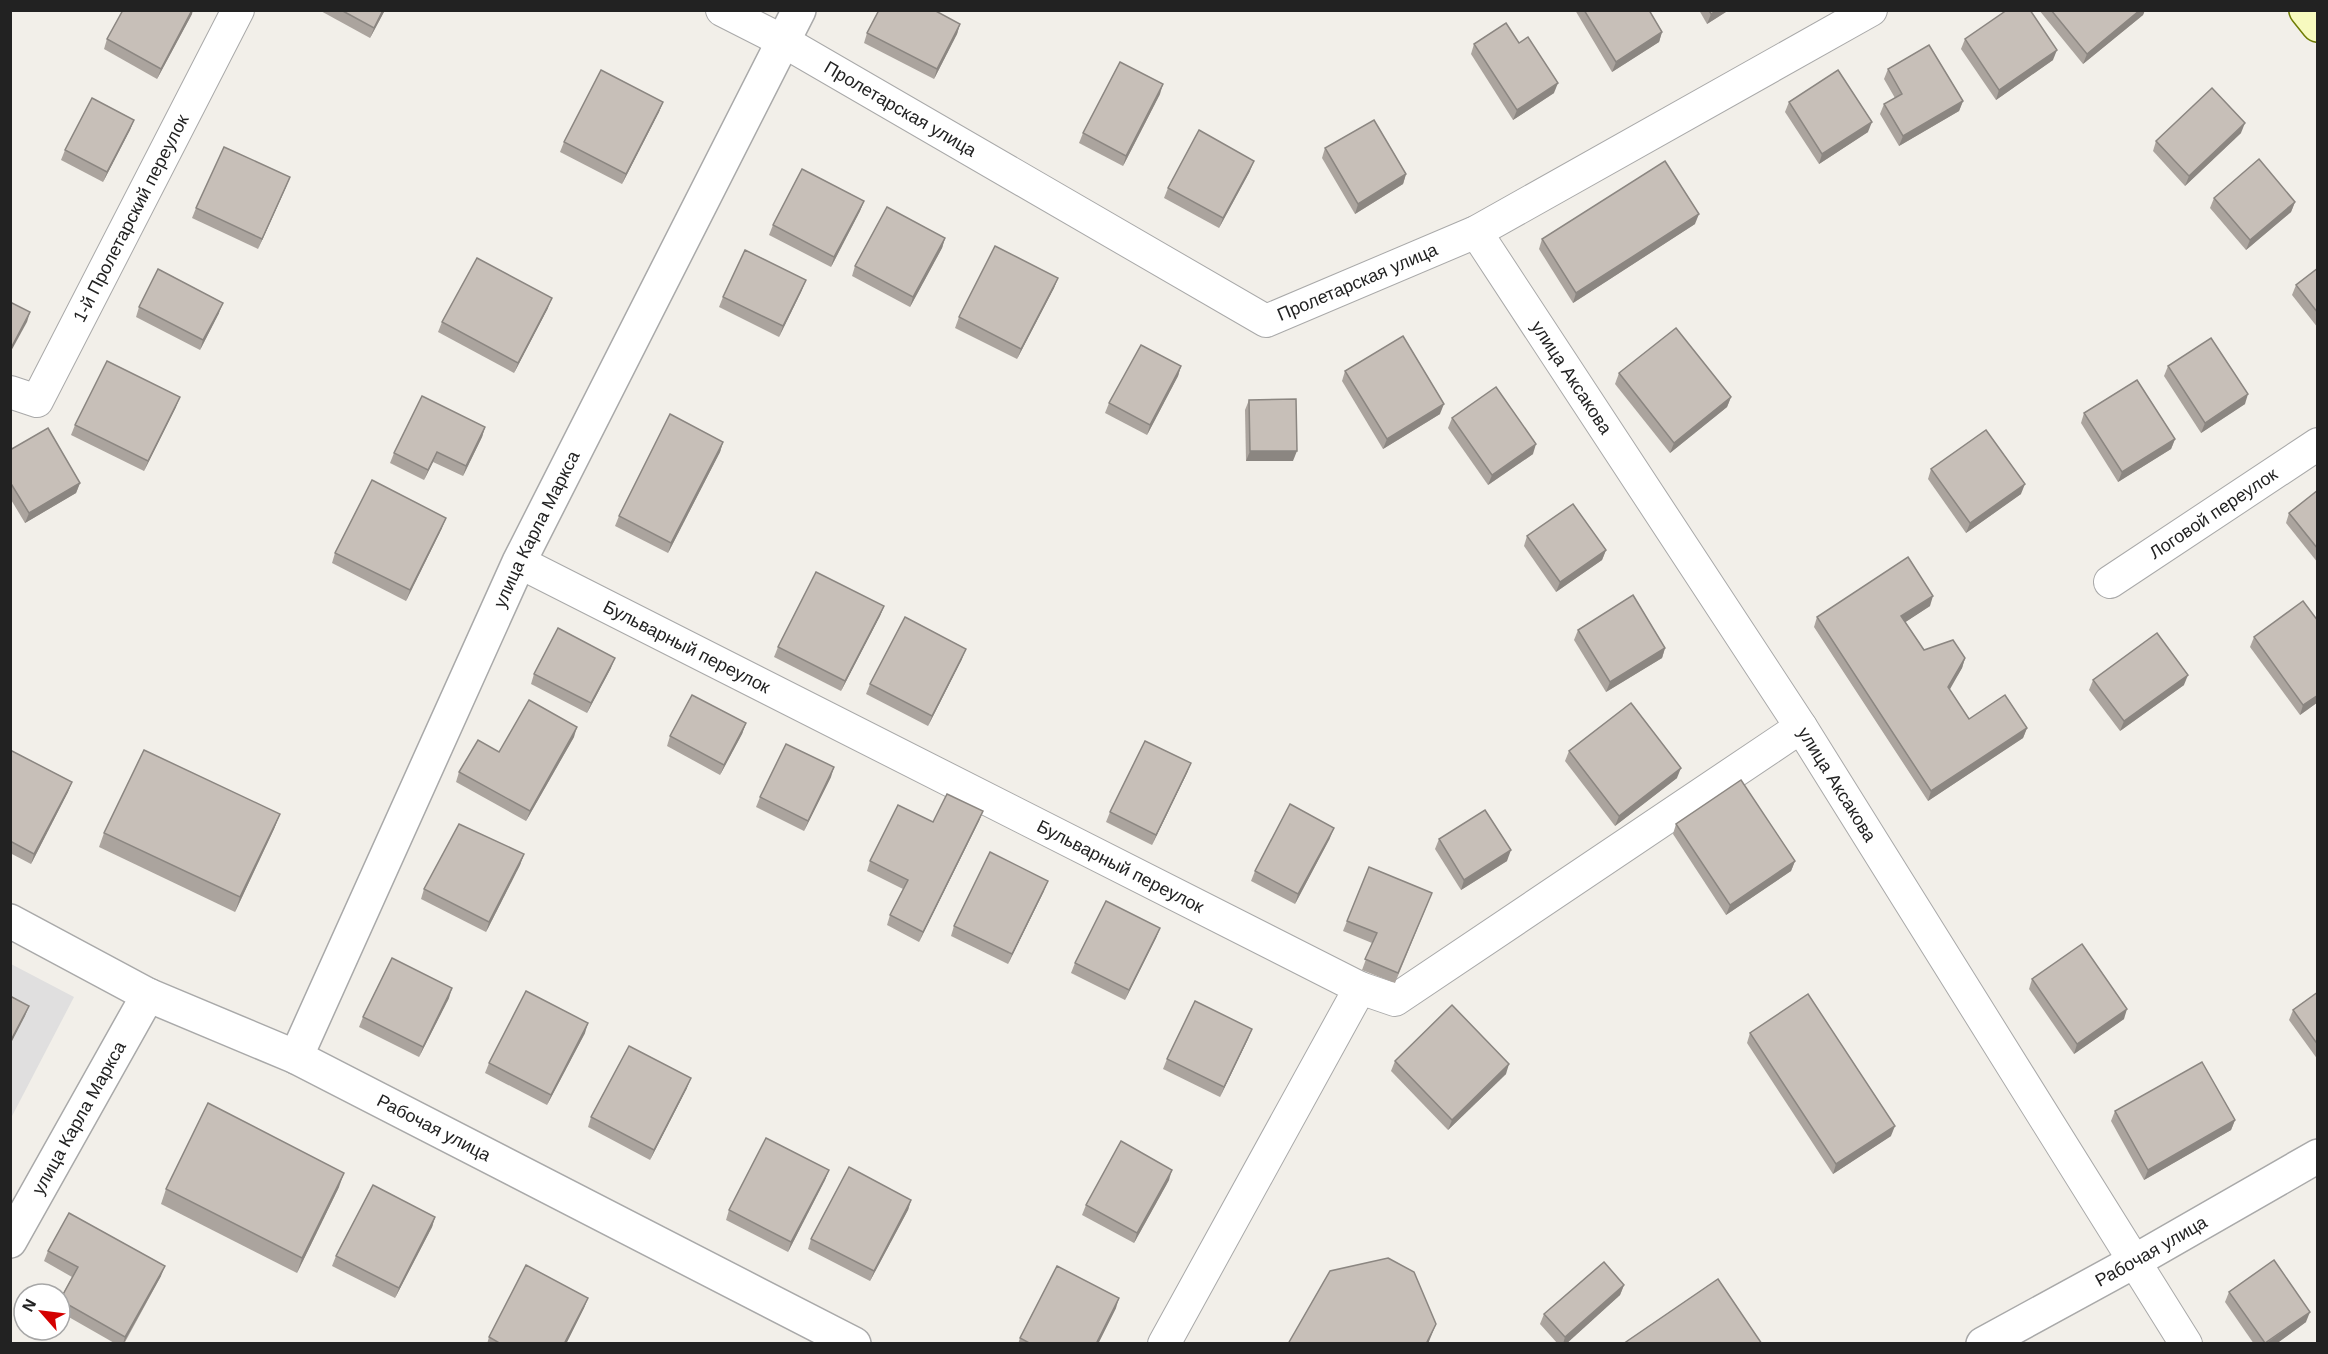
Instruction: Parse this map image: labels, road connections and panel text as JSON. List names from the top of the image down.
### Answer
{
  "streets": {
    "street": [
      "Пролетарская улица",
      "1-й Пролетарский переулок",
      "улица Аксакова",
      "Логовой переулок",
      "улица Карла Маркса",
      "Бульварный переулок",
      "Рабочая улица"
    ]
  },
  "crossings": [
    ["Пролетарская улица", "улица Аксакова"],
    ["Пролетарская улица", "улица Карла Маркса"],
    ["улица Аксакова", "Бульварный переулок"],
    ["улица Аксакова", "Рабочая улица"],
    ["улица Карла Маркса", "Бульварный переулок"],
    ["улица Карла Маркса", "Рабочая улица"]
  ],
  "north": "top left"
}
